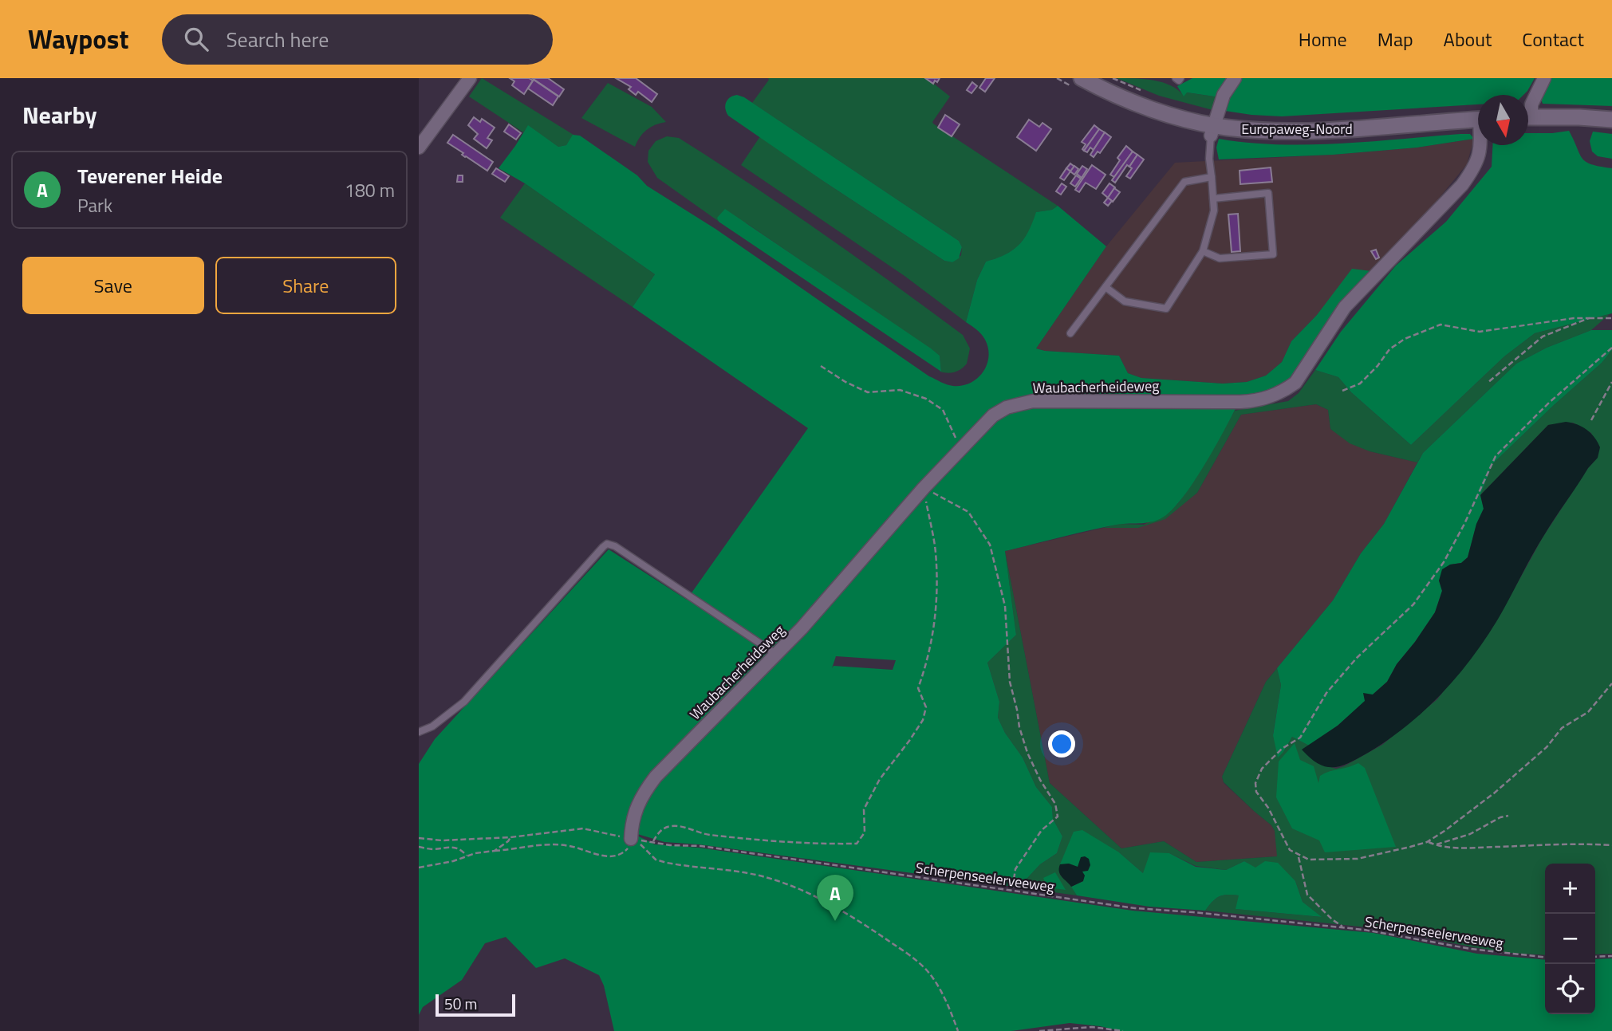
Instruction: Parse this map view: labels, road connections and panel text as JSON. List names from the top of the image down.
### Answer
{
  "streets": {
    "street": ["Europaweg-Noord", "Waubacherheideweg"],
    "path": ["Scherpenseelerveeweg"]
  },
  "crossings": [
    ["Waubacherheideweg", "Scherpenseelerveeweg"]
  ],
  "scale_bar": "50 m",
  "north": "bottom",
  "page": {
    "header": "Waypost",
    "search": "Search here",
    "nav": [
      "Home",
      "Map",
      "About",
      "Contact"
    ],
    "heading": "Nearby",
    "list": [
      {
        "mark": "A",
        "name": "Teverener Heide",
        "note": "Park",
        "value": "180 m"
      }
    ],
    "buttons": ["Save", "Share"],
    "map_buttons": ["+", "−"],
    "pins": "A",
    "scale": "50 m"
  }
}
